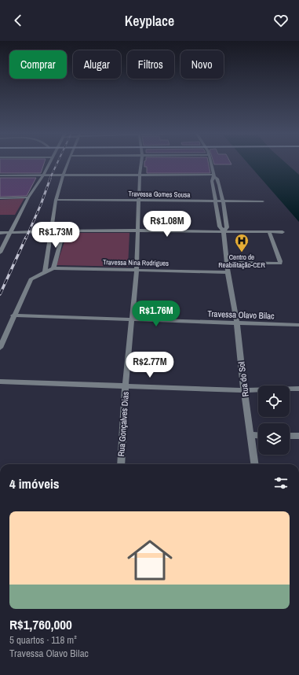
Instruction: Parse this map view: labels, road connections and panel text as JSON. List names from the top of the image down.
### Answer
{
  "streets": {
    "street": [
      "Travessa Gomes Sousa",
      "Travessa Nina Rodrigues",
      "Travessa Olavo Bilac",
      "Rua do Sol",
      "Rua Gonçalves Dias"
    ]
  },
  "crossings": [
    ["Travessa Gomes Sousa", "Rua Gonçalves Dias"],
    ["Travessa Nina Rodrigues", "Travessa Olavo Bilac"],
    ["Travessa Nina Rodrigues", "Rua do Sol"],
    ["Travessa Nina Rodrigues", "Rua Gonçalves Dias"],
    ["Travessa Olavo Bilac", "Rua do Sol"],
    ["Travessa Olavo Bilac", "Rua Gonçalves Dias"]
  ],
  "places": {
    "hospital": ["Centro de Reabilitação-CER"]
  },
  "page": {
    "header": "Keyplace",
    "chip": [
      "Comprar",
      "Alugar",
      "Filtros",
      "Novo"
    ],
    "price": [
      "R$1.08M",
      "R$1.73M",
      "R$1.76M",
      "R$2.77M"
    ],
    "heading": "4 imóveis",
    "list": [
      {
        "name": "R$1,760,000",
        "note": "5 quartos · 118 m² · Travessa Olavo Bilac"
      }
    ]
  }
}
